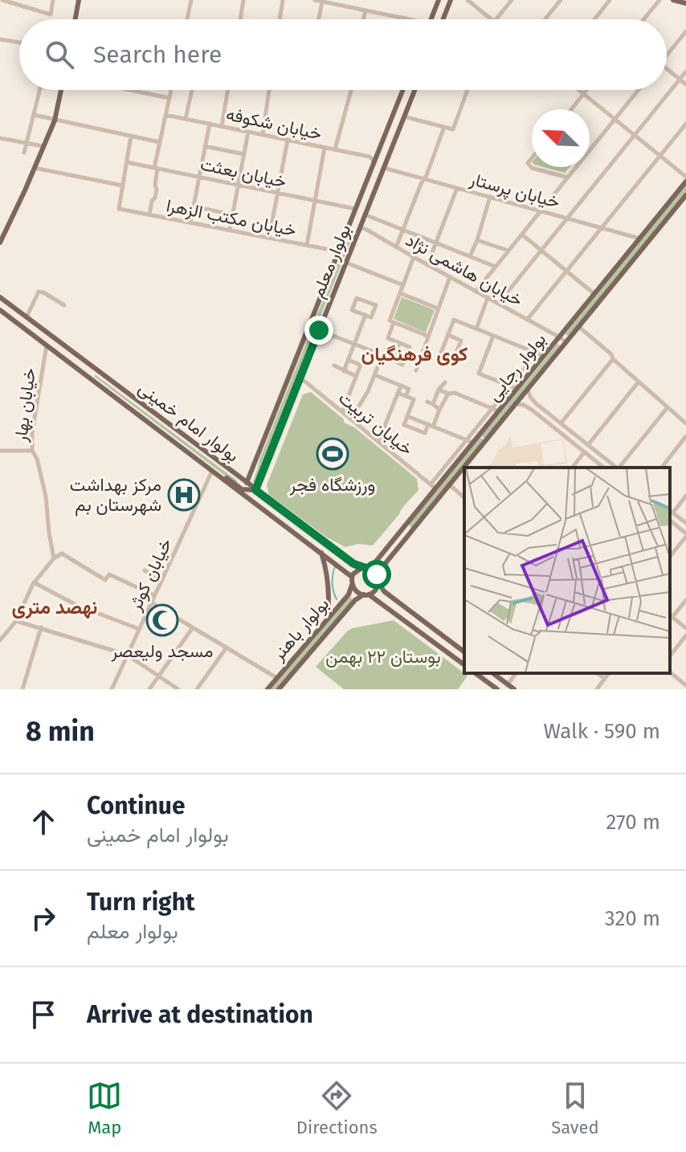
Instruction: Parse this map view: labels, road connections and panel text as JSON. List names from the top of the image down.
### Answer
{
  "streets": {
    "main road": [
      "بولوار معلم",
      "بولوار رجایی",
      "بولوار امام خمینی",
      "بولوار باهنر"
    ],
    "street": [
      "خیابان شکوفه",
      "خیابان بعثت",
      "خیابان پرستار",
      "خیابان مکتب الزهرا",
      "خیابان هاشمی نژاد",
      "خیابان بهار",
      "خیابان تربیت",
      "خیابان کوثر"
    ]
  },
  "crossings": [
    ["خیابان شکوفه", "بولوار معلم"],
    ["خیابان بعثت", "بولوار معلم"],
    ["خیابان پرستار", "بولوار معلم"],
    ["خیابان پرستار", "بولوار رجایی"],
    ["خیابان مکتب الزهرا", "بولوار معلم"],
    ["بولوار معلم", "خیابان هاشمی نژاد"],
    ["بولوار معلم", "بولوار امام خمینی"],
    ["بولوار معلم", "خیابان تربیت"],
    ["خیابان هاشمی نژاد", "بولوار رجایی"],
    ["بولوار رجایی", "بولوار امام خمینی"],
    ["بولوار رجایی", "خیابان تربیت"],
    ["بولوار رجایی", "بولوار باهنر"],
    ["خیابان بهار", "بولوار امام خمینی"],
    ["بولوار امام خمینی", "خیابان کوثر"],
    ["بولوار امام خمینی", "بولوار باهنر"]
  ],
  "districts": ["کوی فرهنگیان", "نهصد متری"],
  "parks": ["بوستان ۲۲ بهمن"],
  "places": {
    "sports": ["ورزشگاه فجر"],
    "hospital": ["مرکز بهداشت شهرستان بم"],
    "mosque": ["مسجد ولیعصر"]
  },
  "north": "top left",
  "page": {
    "search": "Search here",
    "heading": ["8 min", "Walk · 590 m"],
    "list": [
      ["Continue", "بولوار امام خمینی", "270 m"],
      ["Turn right", "بولوار معلم", "320 m"],
      "Arrive at destination"
    ],
    "nav": ["Map", "Directions", "Saved"]
  }
}
